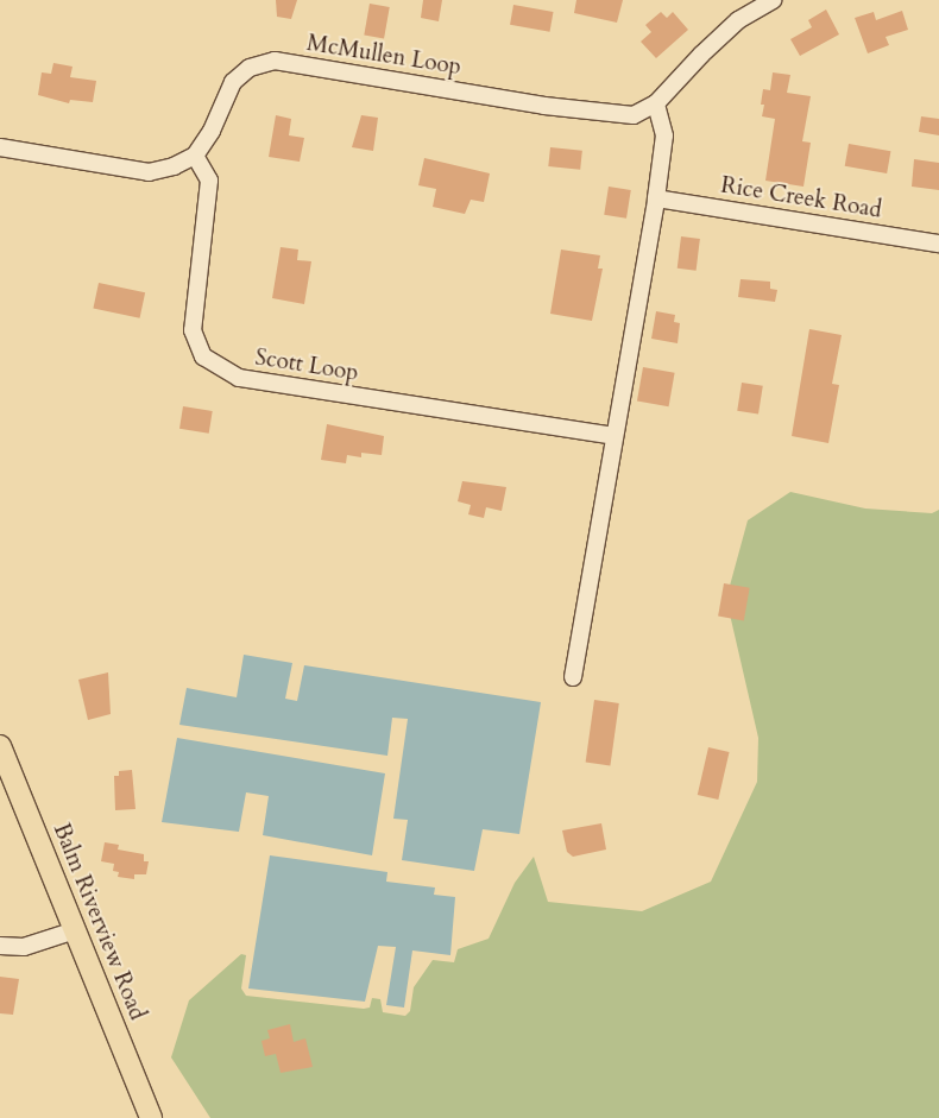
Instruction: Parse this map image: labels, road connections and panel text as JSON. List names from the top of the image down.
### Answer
{
  "streets": {
    "main road": ["Balm Riverview Road"],
    "street": ["McMullen Loop", "Rice Creek Road", "Scott Loop"]
  },
  "crossings": [
    ["McMullen Loop", "Scott Loop"]
  ]
}
